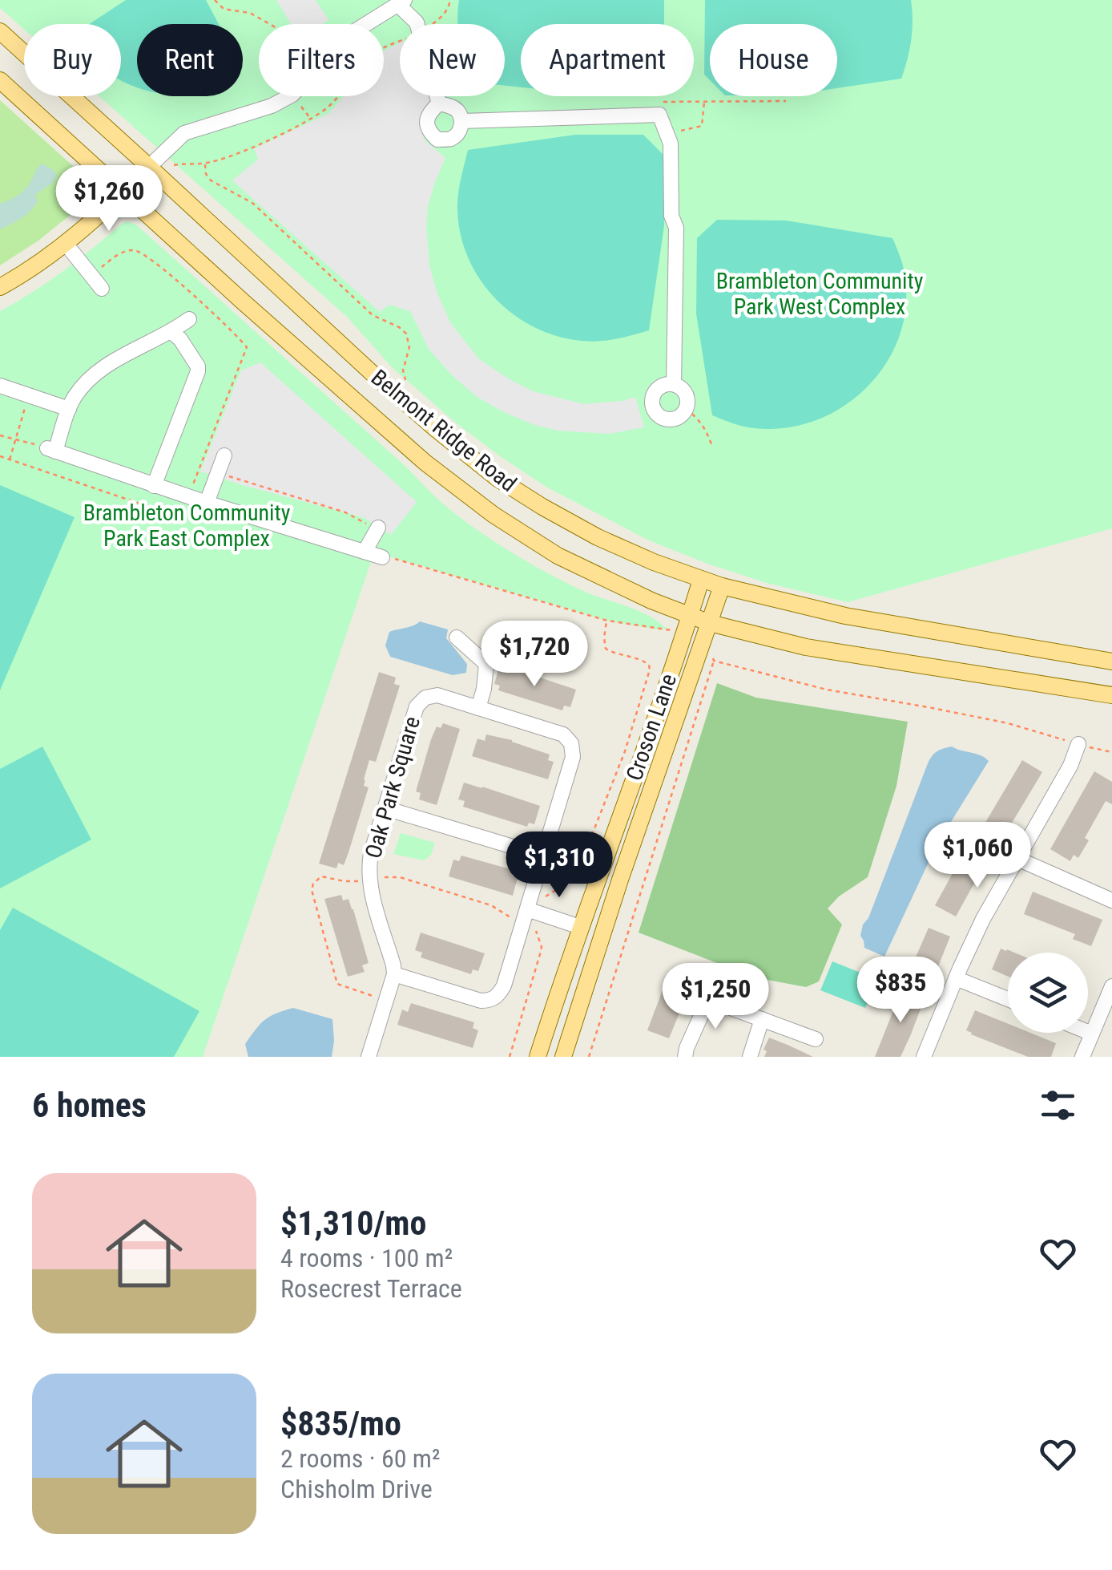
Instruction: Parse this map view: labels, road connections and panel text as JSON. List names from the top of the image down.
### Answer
{
  "streets": {
    "main road": ["Belmont Ridge Road", "Croson Lane"],
    "street": ["Oak Park Square"]
  },
  "crossings": [
    ["Belmont Ridge Road", "Croson Lane"]
  ],
  "parks": ["Brambleton Community Park West Complex", "Brambleton Community Park East Complex"],
  "page": {
    "chip": [
      "Buy",
      "Rent",
      "Filters",
      "New",
      "Apartment",
      "House"
    ],
    "price": [
      "$1,260",
      "$1,720",
      "$1,060",
      "$1,310",
      "$835",
      "$1,250"
    ],
    "heading": "6 homes",
    "list": [
      {
        "name": "$1,310/mo",
        "note": "4 rooms · 100 m² · Rosecrest Terrace"
      },
      {
        "name": "$835/mo",
        "note": "2 rooms · 60 m² · Chisholm Drive"
      }
    ]
  }
}
